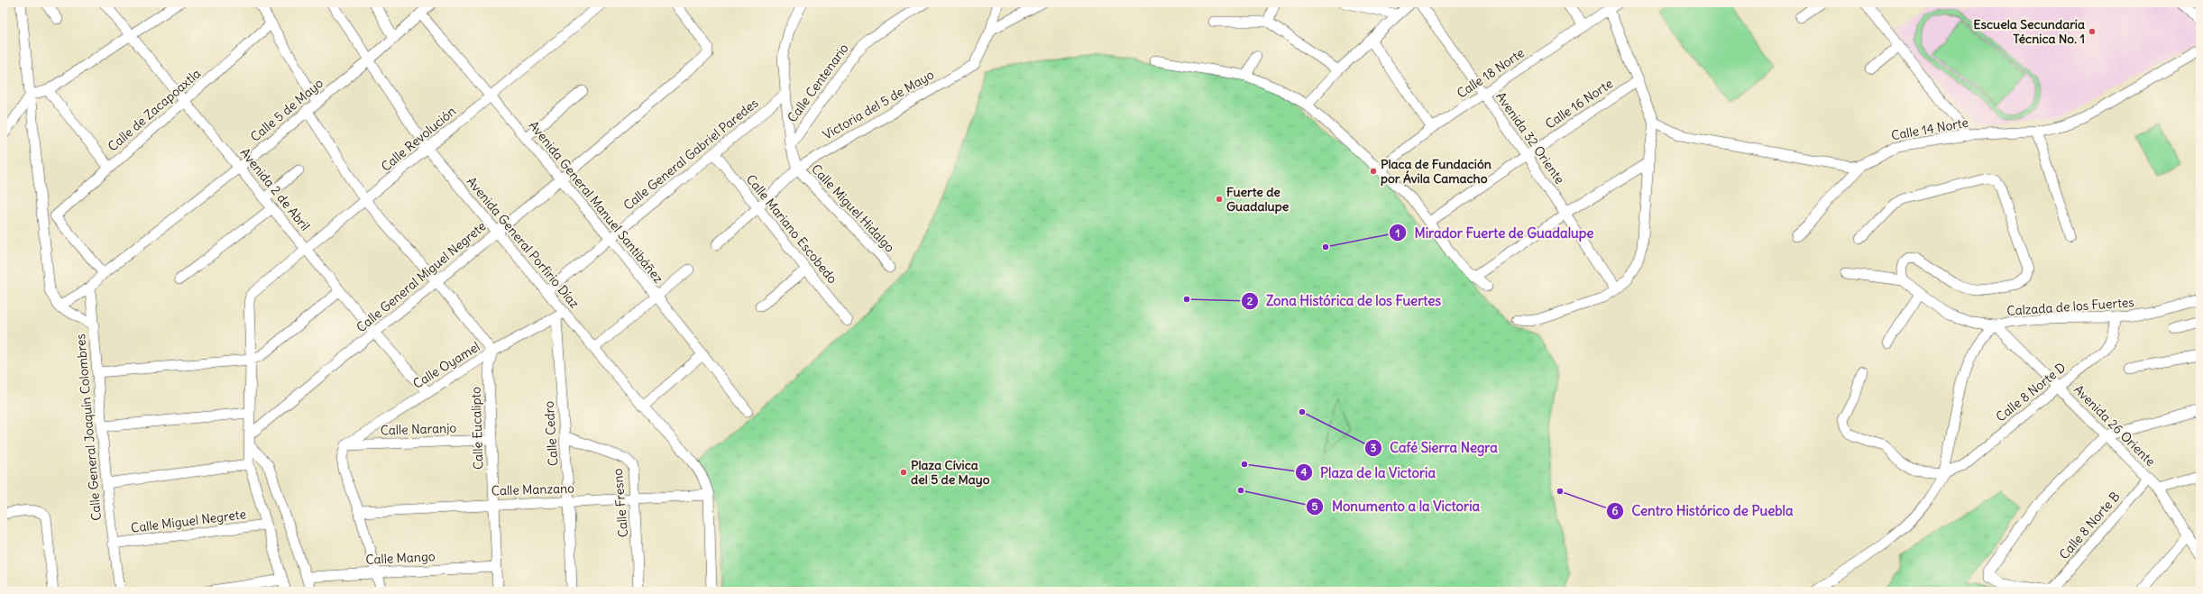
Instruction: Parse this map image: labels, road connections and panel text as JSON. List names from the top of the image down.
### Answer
{
  "streets": {
    "street": [
      "Calle 18 Norte",
      "Calle Centenario",
      "Calle 16 Norte",
      "Victoria del 5 de Mayo",
      "Calle de Zacapoaxtla",
      "Calle 5 de Mayo",
      "Calle 14 Norte",
      "Avenida 32 Oriente",
      "Calle Revolución",
      "Calle General Gabriel Paredes",
      "Avenida 2 de Abril",
      "Avenida General Manuel Santibáñez",
      "Calle Miguel Hidalgo",
      "Calle Mariano Escobedo",
      "Avenida General Porfirio Díaz",
      "Calle General Miguel Negrete",
      "Calzada de los Fuertes",
      "Calle Oyamel",
      "Calle 8 Norte D",
      "Avenida 26 Oriente",
      "Calle General Joaquín Colombres",
      "Calle Eucalipto",
      "Calle Naranjo",
      "Calle Cedro",
      "Calle Manzano",
      "Calle Fresno",
      "Calle Miguel Negrete",
      "Calle 8 Norte B",
      "Calle Mango"
    ]
  },
  "crossings": [
    ["Calle 18 Norte", "Avenida 32 Oriente"],
    ["Calle 16 Norte", "Avenida 32 Oriente"],
    ["Victoria del 5 de Mayo", "Calle Miguel Hidalgo"],
    ["Victoria del 5 de Mayo", "Calle Mariano Escobedo"],
    ["Calle de Zacapoaxtla", "Calle 5 de Mayo"],
    ["Calle de Zacapoaxtla", "Avenida 2 de Abril"],
    ["Calle 5 de Mayo", "Avenida 2 de Abril"],
    ["Calle 5 de Mayo", "Avenida General Manuel Santibáñez"],
    ["Calle 5 de Mayo", "Avenida General Porfirio Díaz"],
    ["Calle 5 de Mayo", "Calle General Joaquín Colombres"],
    ["Calle Revolución", "Avenida 2 de Abril"],
    ["Calle Revolución", "Avenida General Manuel Santibáñez"],
    ["Calle Revolución", "Avenida General Porfirio Díaz"],
    ["Calle General Gabriel Paredes", "Avenida General Manuel Santibáñez"],
    ["Calle General Gabriel Paredes", "Calle Mariano Escobedo"],
    ["Calle General Gabriel Paredes", "Avenida General Porfirio Díaz"],
    ["Avenida 2 de Abril", "Calle General Miguel Negrete"],
    ["Avenida 2 de Abril", "Calle Oyamel"],
    ["Avenida General Manuel Santibáñez", "Calle General Miguel Negrete"],
    ["Avenida General Porfirio Díaz", "Calle General Miguel Negrete"],
    ["Avenida General Porfirio Díaz", "Calle Oyamel"],
    ["Avenida General Porfirio Díaz", "Calle Cedro"],
    ["Avenida General Porfirio Díaz", "Calle Manzano"],
    ["Calzada de los Fuertes", "Calle 8 Norte D"],
    ["Calzada de los Fuertes", "Avenida 26 Oriente"],
    ["Calle Oyamel", "Calle Eucalipto"],
    ["Calle Oyamel", "Calle Naranjo"],
    ["Calle Oyamel", "Calle Cedro"],
    ["Calle 8 Norte D", "Avenida 26 Oriente"],
    ["Avenida 26 Oriente", "Calle 8 Norte B"],
    ["Calle General Joaquín Colombres", "Calle Miguel Negrete"],
    ["Calle Eucalipto", "Calle Naranjo"],
    ["Calle Eucalipto", "Calle Manzano"],
    ["Calle Eucalipto", "Calle Mango"],
    ["Calle Cedro", "Calle Manzano"],
    ["Calle Cedro", "Calle Fresno"],
    ["Calle Manzano", "Calle Fresno"]
  ],
  "places": [
    "Escuela Secundaria Técnica No. 1",
    "Placa de Fundación por Ávila Camacho",
    "Fuerte de Guadalupe",
    "Mirador Fuerte de Guadalupe",
    "Zona Histórica de los Fuertes",
    "Café Sierra Negra",
    "Plaza de la Victoria",
    "Plaza Cívica del 5 de Mayo",
    "Monumento a la Victoria",
    "Centro Histórico de Puebla"
  ]
}
